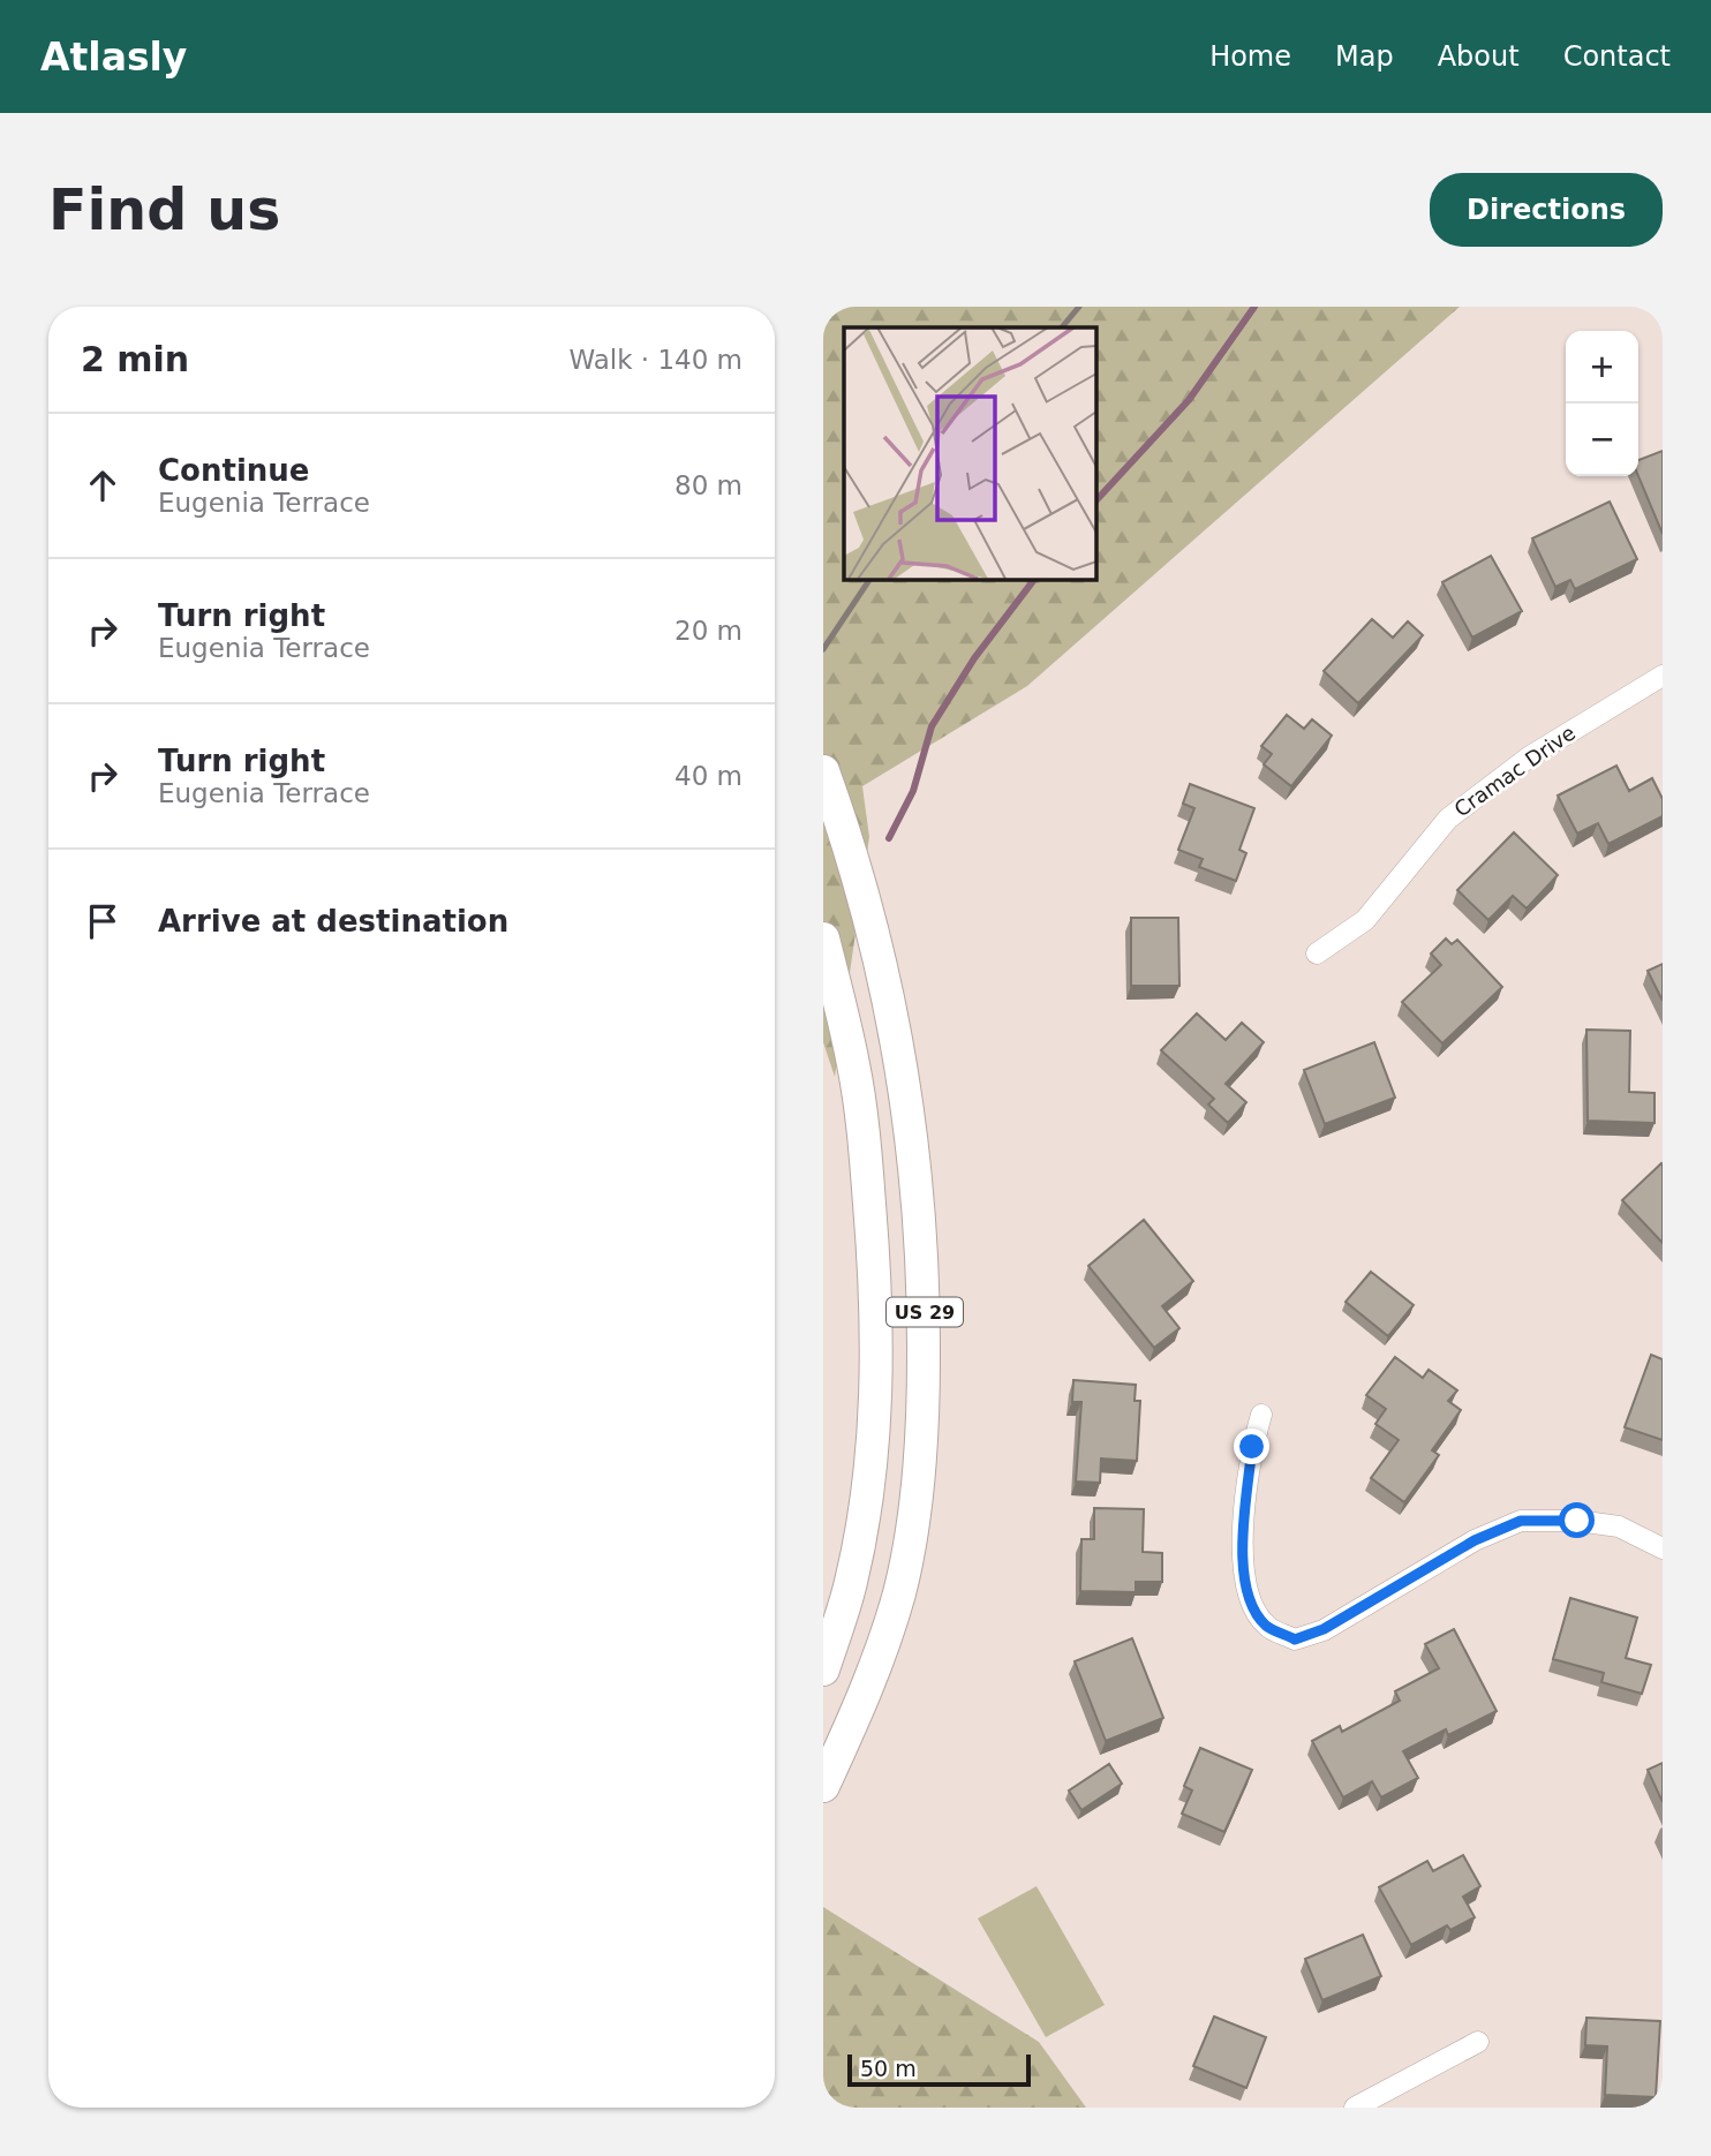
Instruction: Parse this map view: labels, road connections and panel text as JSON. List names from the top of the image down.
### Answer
{
  "streets": {
    "main road": ["US 29"],
    "street": ["Cramac Drive"]
  },
  "scale_bar": "50 m",
  "page": {
    "header": "Atlasly",
    "nav": [
      "Home",
      "Map",
      "About",
      "Contact"
    ],
    "buttons": "Directions",
    "title": "Find us",
    "heading": ["2 min", "Walk · 140 m"],
    "map_buttons": ["+", "−"],
    "list": [
      ["Continue", "Eugenia Terrace", "80 m"],
      ["Turn right", "Eugenia Terrace", "20 m"],
      ["Turn right", "Eugenia Terrace", "40 m"],
      "Arrive at destination"
    ],
    "scale": "50 m"
  }
}
